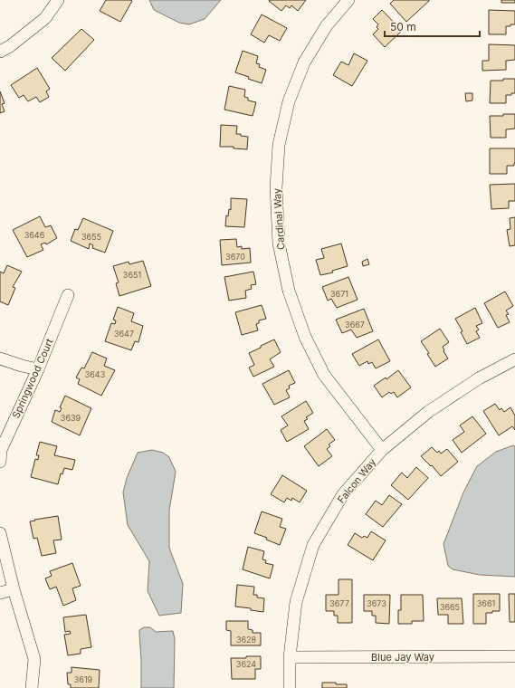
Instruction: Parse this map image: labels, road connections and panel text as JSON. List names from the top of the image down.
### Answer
{
  "streets": {
    "street": [
      "Cardinal Way",
      "Springwood Court",
      "Falcon Way",
      "Blue Jay Way"
    ]
  },
  "crossings": [
    ["Cardinal Way", "Falcon Way"],
    ["Falcon Way", "Blue Jay Way"]
  ],
  "house_numbers": [
    "3646",
    "3655",
    "3670",
    "3651",
    "3671",
    "3667",
    "3647",
    "3643",
    "3639",
    "3677",
    "3673",
    "3661",
    "3665",
    "3628",
    "3624",
    "3619"
  ],
  "scale_bar": "50 m"
}
